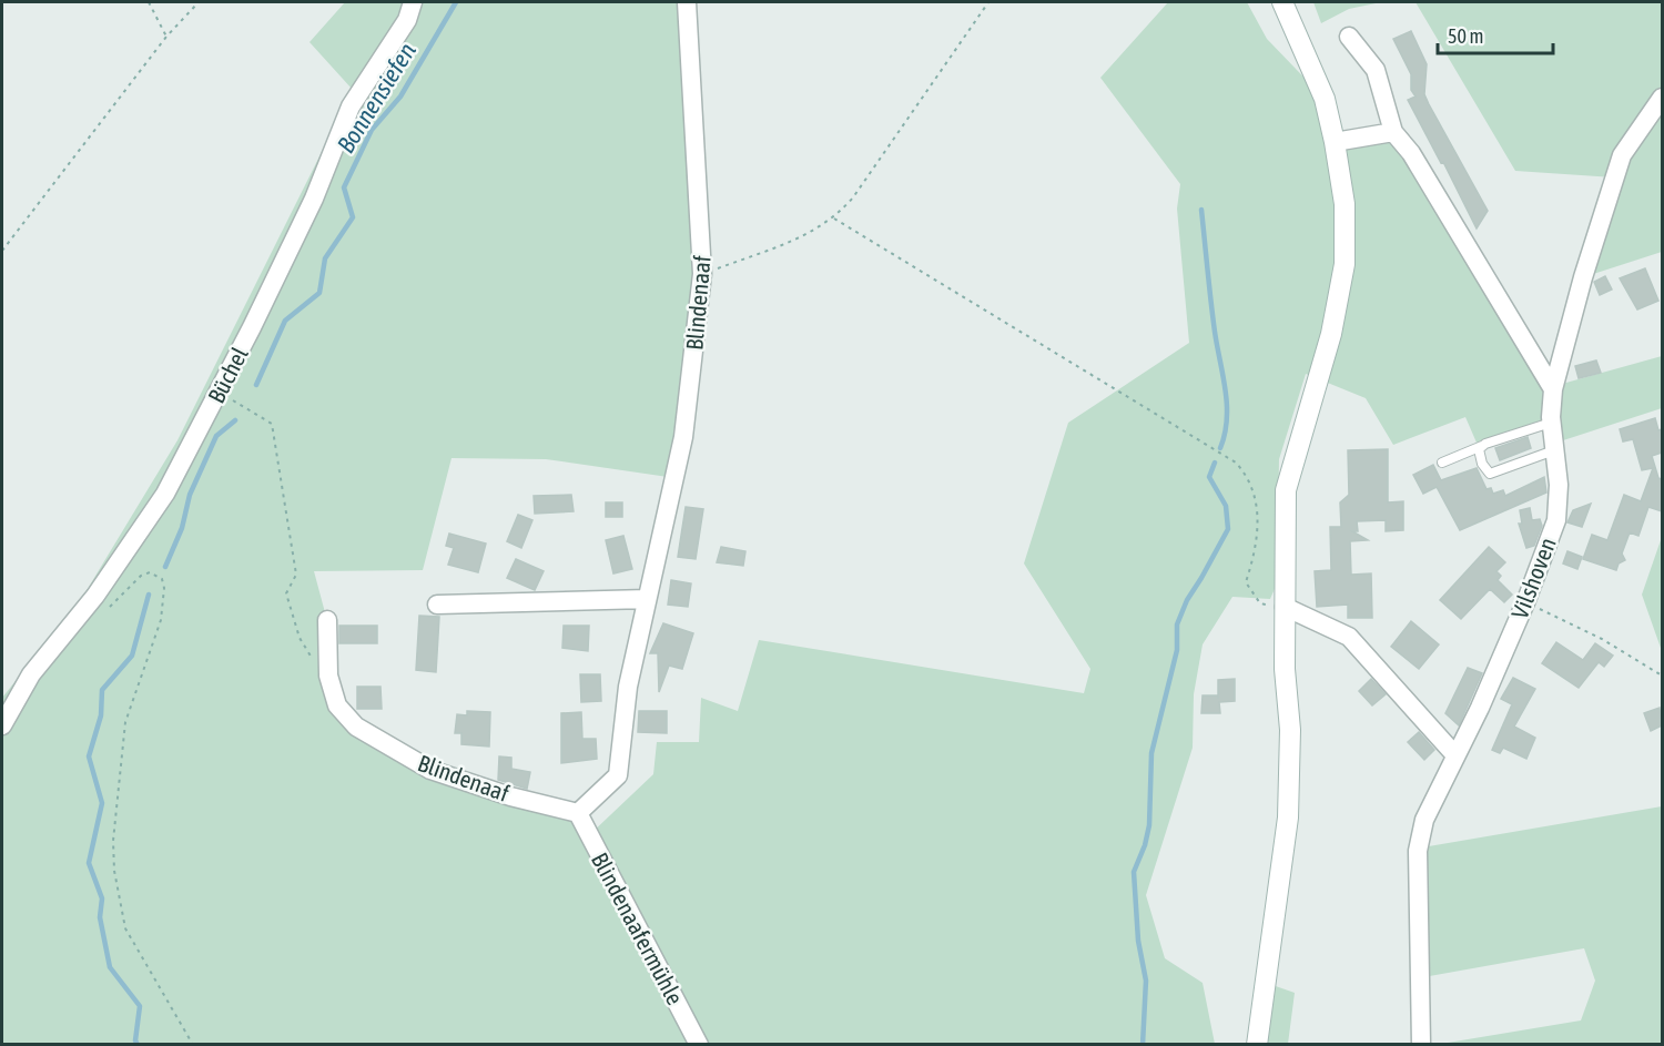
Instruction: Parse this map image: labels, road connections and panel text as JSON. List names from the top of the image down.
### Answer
{
  "streets": {
    "street": [
      "Blindenaaf",
      "Büchel",
      "Vilshoven",
      "Blindenaafermühle"
    ]
  },
  "crossings": [
    ["Blindenaaf", "Blindenaafermühle"]
  ],
  "water": ["Bonnensiefen"],
  "scale_bar": "50 m"
}
